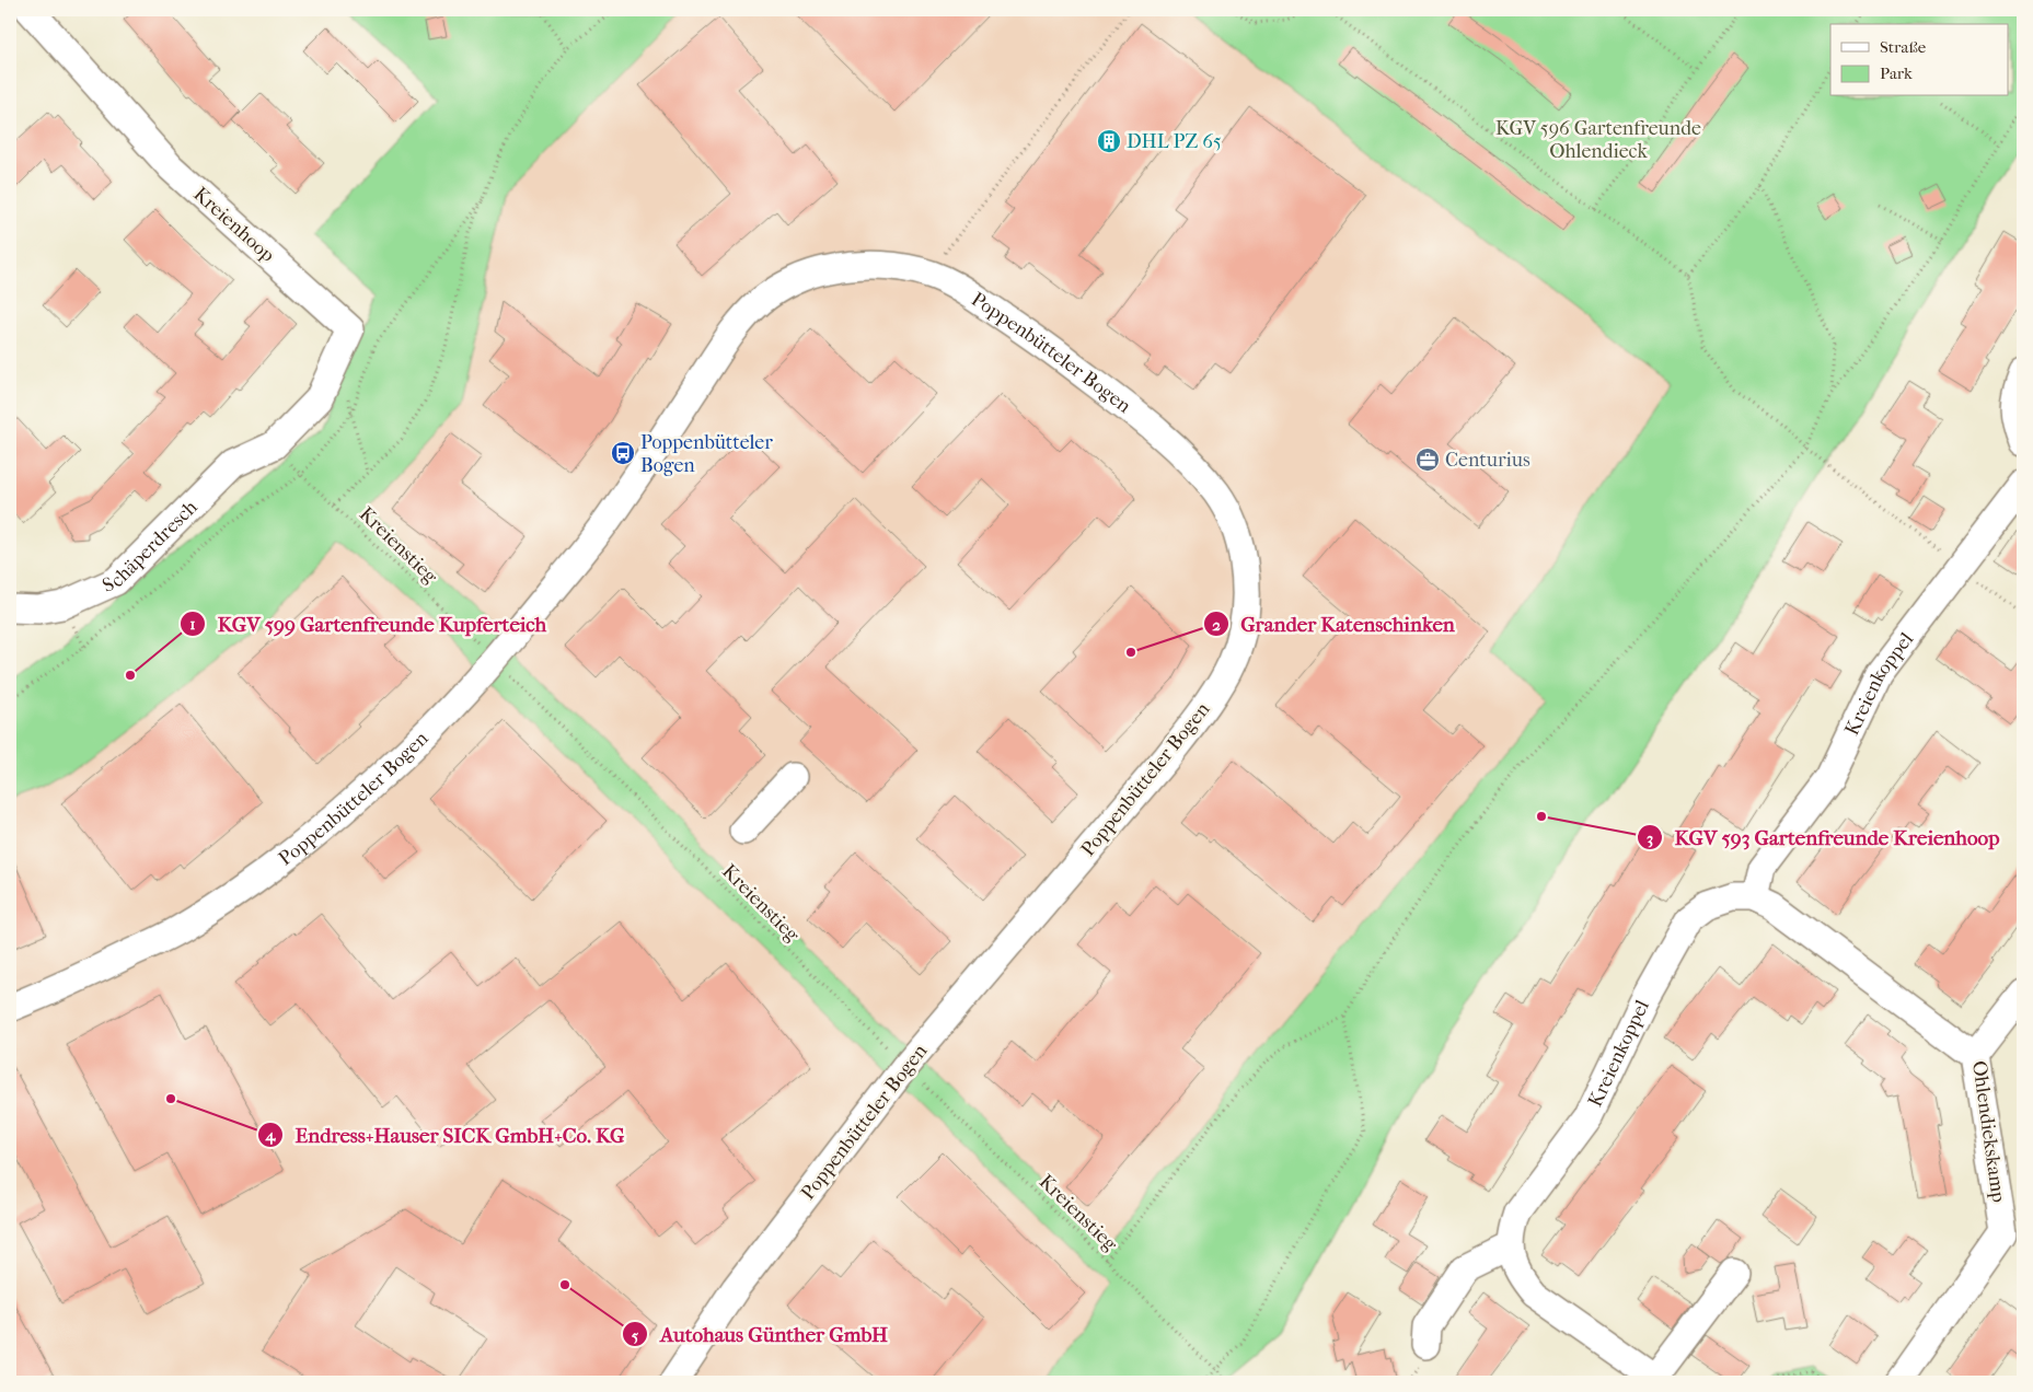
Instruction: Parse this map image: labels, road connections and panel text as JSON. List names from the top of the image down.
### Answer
{
  "streets": {
    "street": [
      "Kreienhoop",
      "Poppenbütteler Bogen",
      "Schäperdresch",
      "Kreienkoppel",
      "Ohlendiekskamp"
    ],
    "path": ["Kreienstieg"]
  },
  "crossings": [
    ["Kreienhoop", "Schäperdresch"],
    ["Kreienhoop", "Kreienstieg"],
    ["Poppenbütteler Bogen", "Kreienstieg"],
    ["Schäperdresch", "Kreienstieg"]
  ],
  "parks": ["KGV 596 Gartenfreunde Ohlendieck"],
  "places": {
    "building": ["DHL PZ 65"],
    "bus stop": ["Poppenbütteler Bogen"],
    "office": ["Centurius"],
    "other": [
      "Grander Katenschinken",
      "KGV 599 Gartenfreunde Kupferteich",
      "KGV 593 Gartenfreunde Kreienhoop",
      "Endress+Hauser SICK GmbH+Co. KG",
      "Autohaus Günther GmbH"
    ]
  },
  "legend": ["Straße", "Park"]
}
